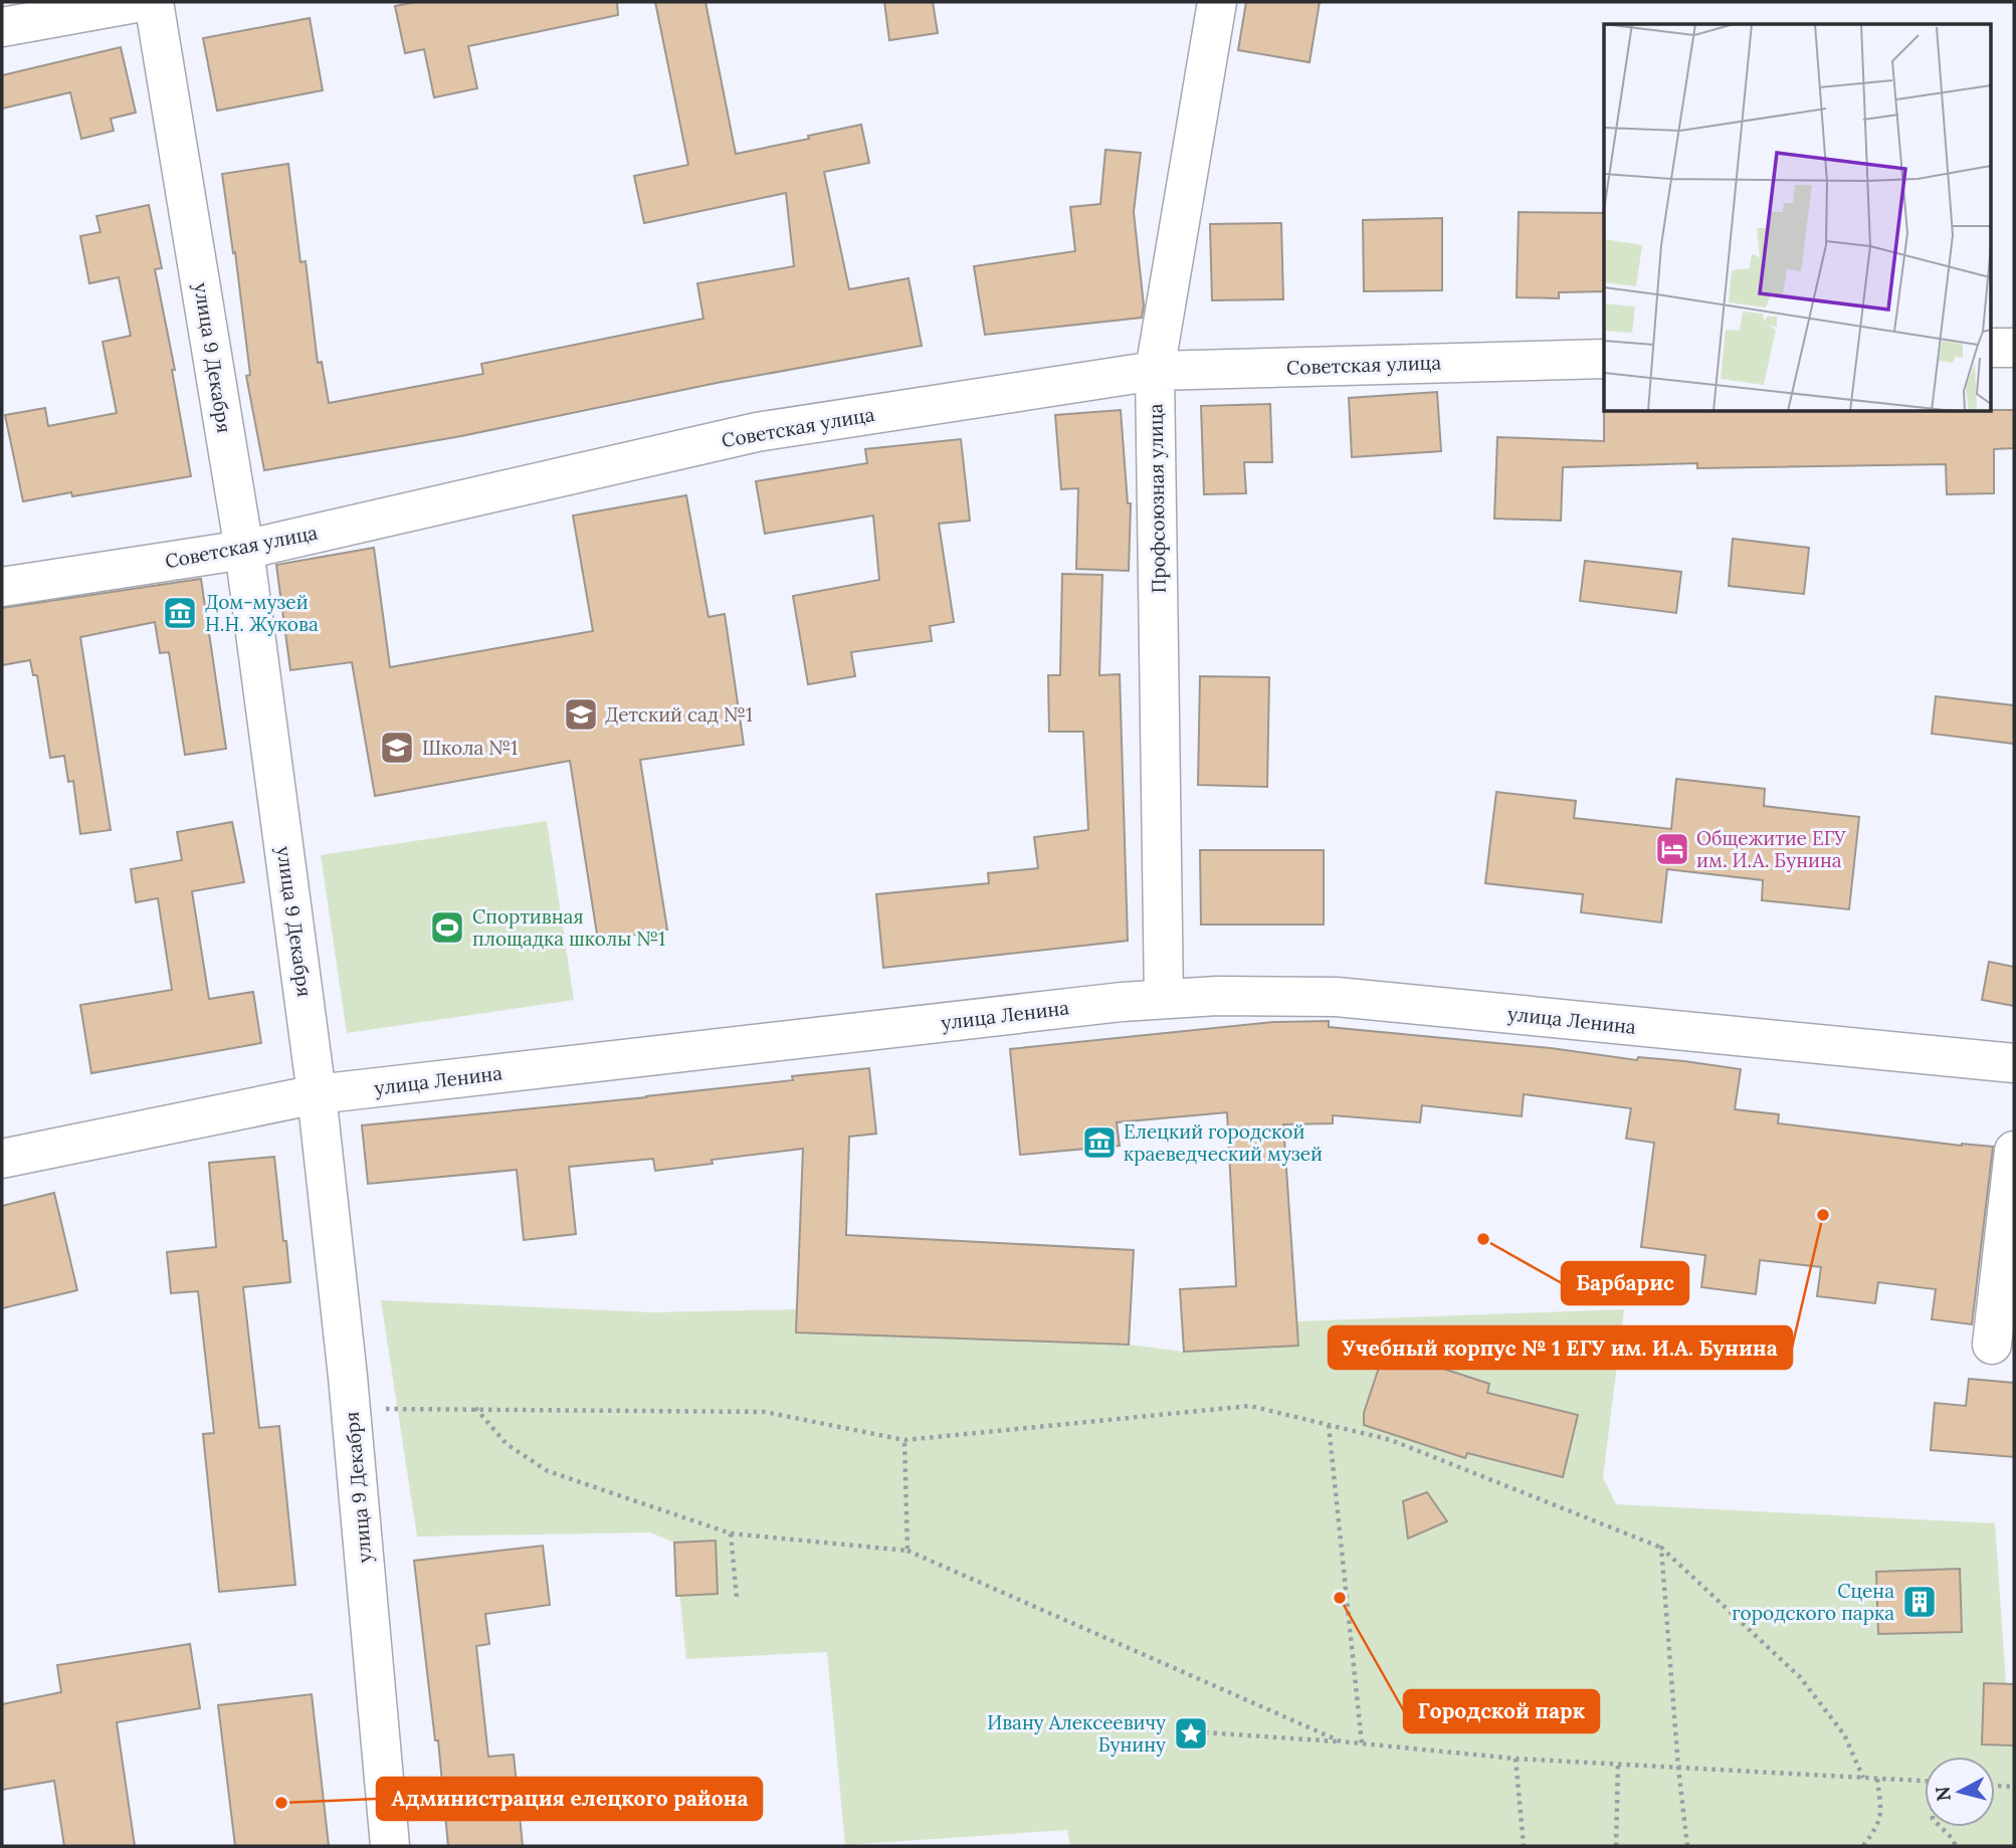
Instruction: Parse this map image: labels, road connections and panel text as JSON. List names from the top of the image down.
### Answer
{
  "streets": {
    "street": [
      "улица 9 Декабря",
      "Советская улица",
      "Профсоюзная улица",
      "улица Ленина"
    ]
  },
  "crossings": [
    ["улица 9 Декабря", "Советская улица"],
    ["улица 9 Декабря", "улица Ленина"],
    ["Советская улица", "Профсоюзная улица"],
    ["Профсоюзная улица", "улица Ленина"]
  ],
  "places": {
    "museum": ["Дом-музей Н.Н. Жукова", "Елецкий городской краеведческий музей"],
    "school or university": ["Детский сад №1", "Школа №1"],
    "hotel": ["Общежитие ЕГУ им. И.А. Бунина"],
    "sports": ["Спортивная площадка школы №1"],
    "other": [
      "Учебный корпус № 1 ЕГУ им. И.А. Бунина",
      "Барбарис",
      "Городской парк",
      "Администрация елецкого района"
    ],
    "building": ["Сцена городского парка"],
    "place": ["Ивану Алексеевичу Бунину"]
  },
  "north": "left"
}
